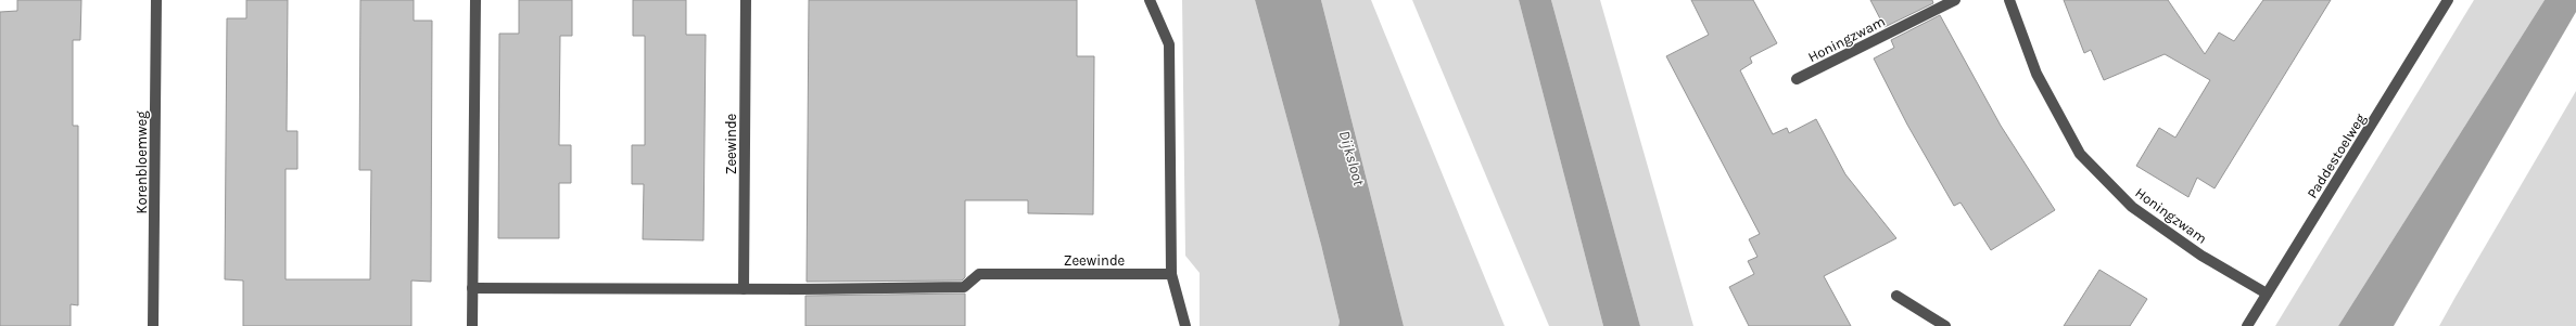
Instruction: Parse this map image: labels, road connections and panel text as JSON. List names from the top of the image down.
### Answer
{
  "streets": {
    "street": [
      "Honingzwam",
      "Zeewinde",
      "Paddestoelweg",
      "Korenbloemweg"
    ]
  },
  "crossings": [
    ["Honingzwam", "Paddestoelweg"]
  ],
  "water": ["Dijksloot"]
}
